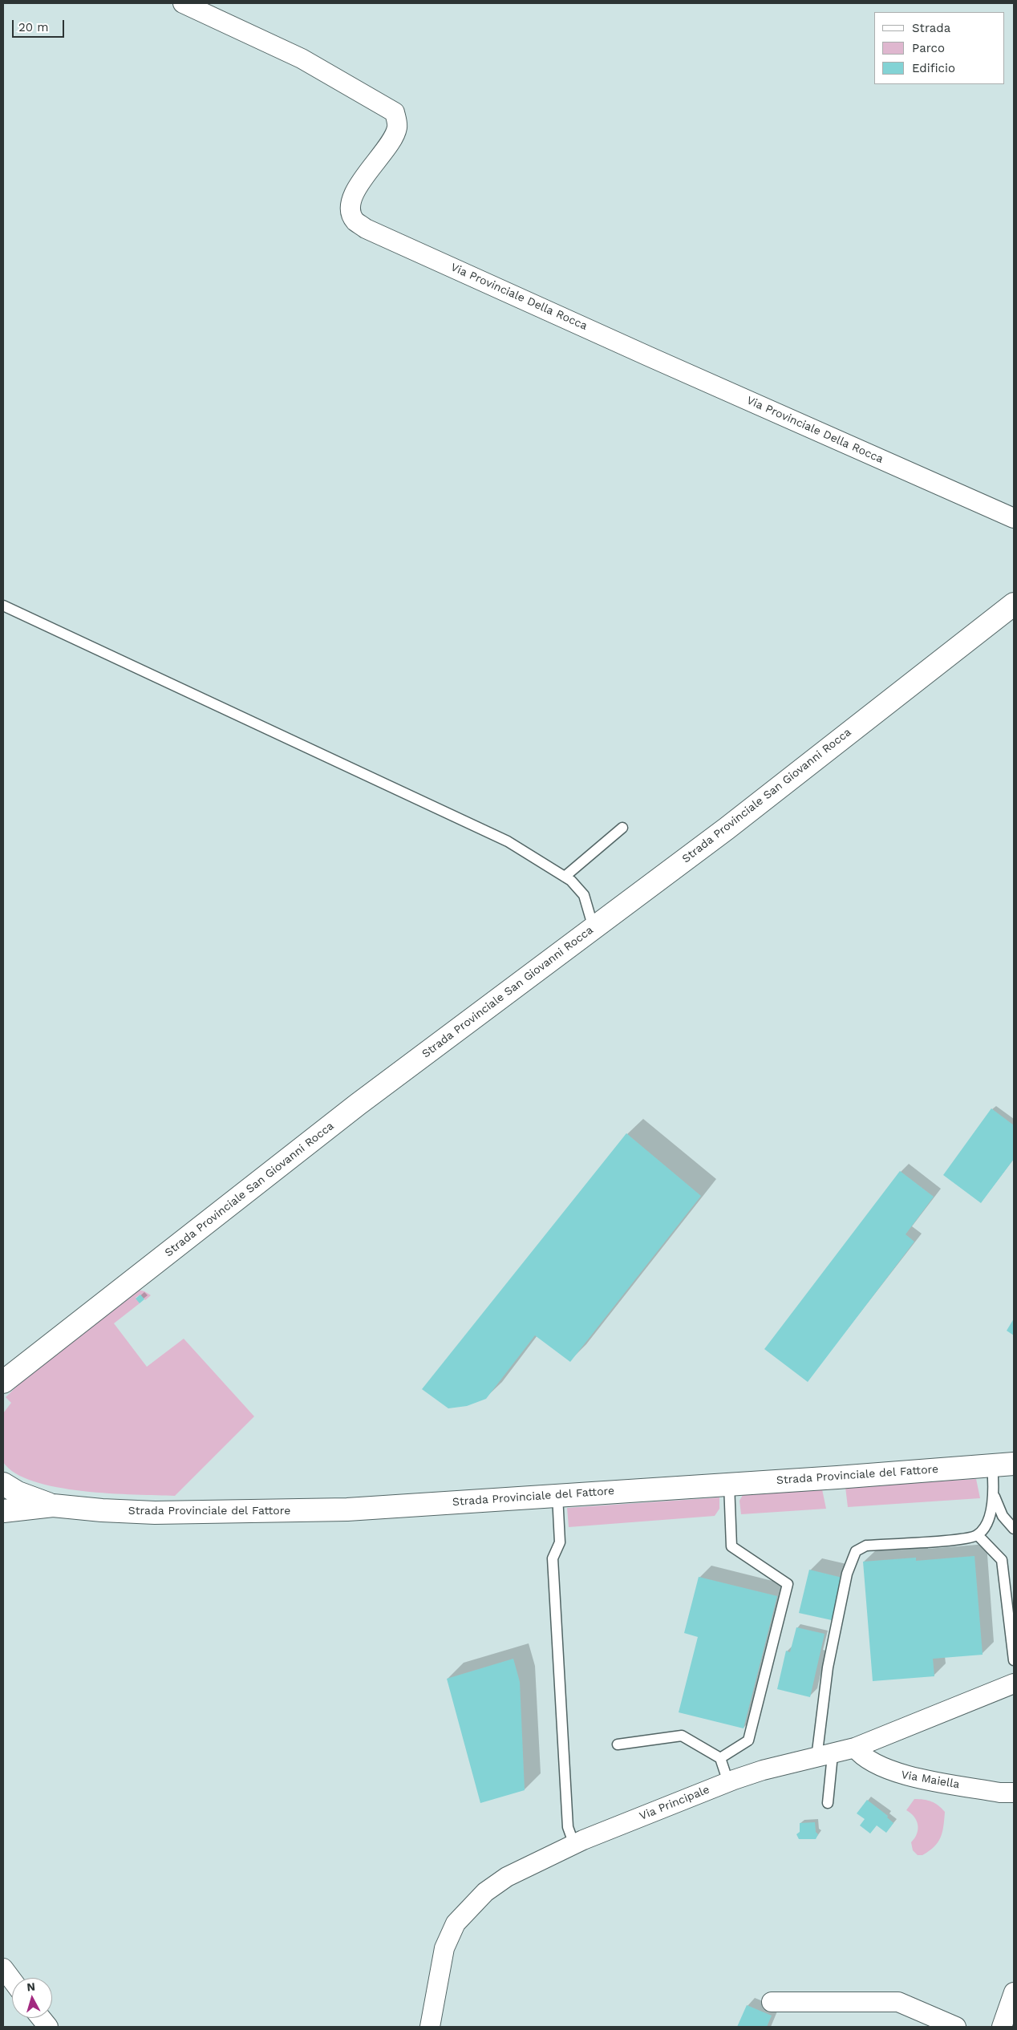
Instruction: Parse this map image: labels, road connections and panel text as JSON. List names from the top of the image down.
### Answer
{
  "streets": {
    "main road": ["Strada Provinciale San Giovanni Rocca", "Strada Provinciale del Fattore"],
    "street": ["Via Provinciale Della Rocca", "Via Maiella", "Via Principale"]
  },
  "crossings": [
    ["Via Maiella", "Via Principale"]
  ],
  "legend": ["Strada", "Parco", "Edificio"],
  "scale_bar": "20 m",
  "north": "top"
}
